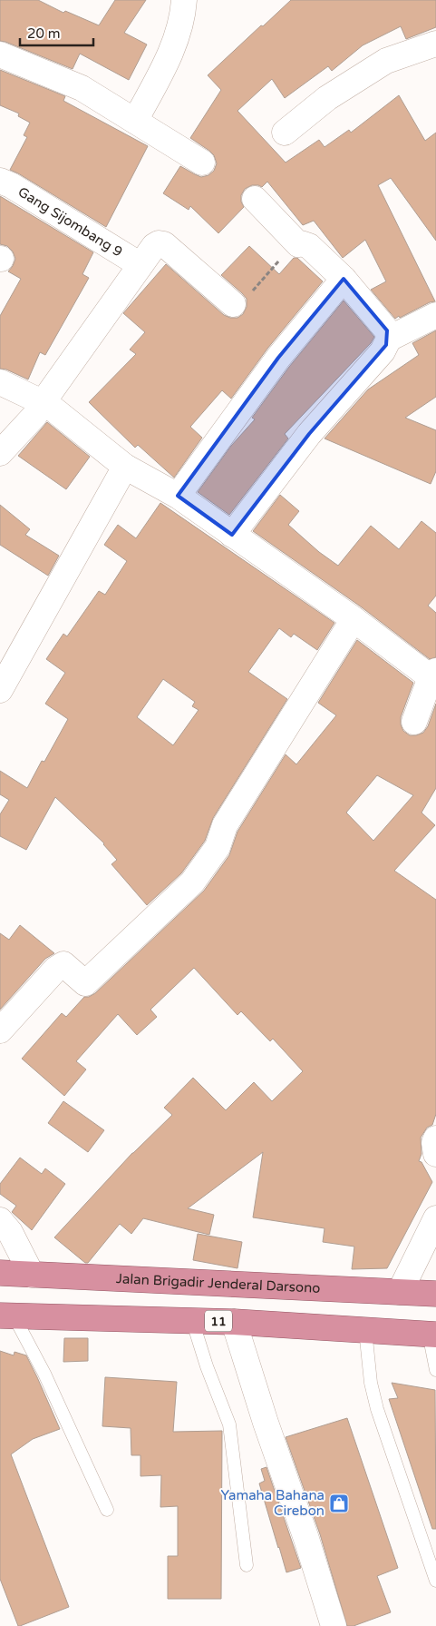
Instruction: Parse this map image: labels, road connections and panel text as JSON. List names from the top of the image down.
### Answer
{
  "streets": {
    "highway": ["Jalan Brigadir Jenderal Darsono", "11"],
    "street": ["Gang Sijombang 9"]
  },
  "places": {
    "shop": ["Yamaha Bahana Cirebon"]
  },
  "scale_bar": "20 m"
}
